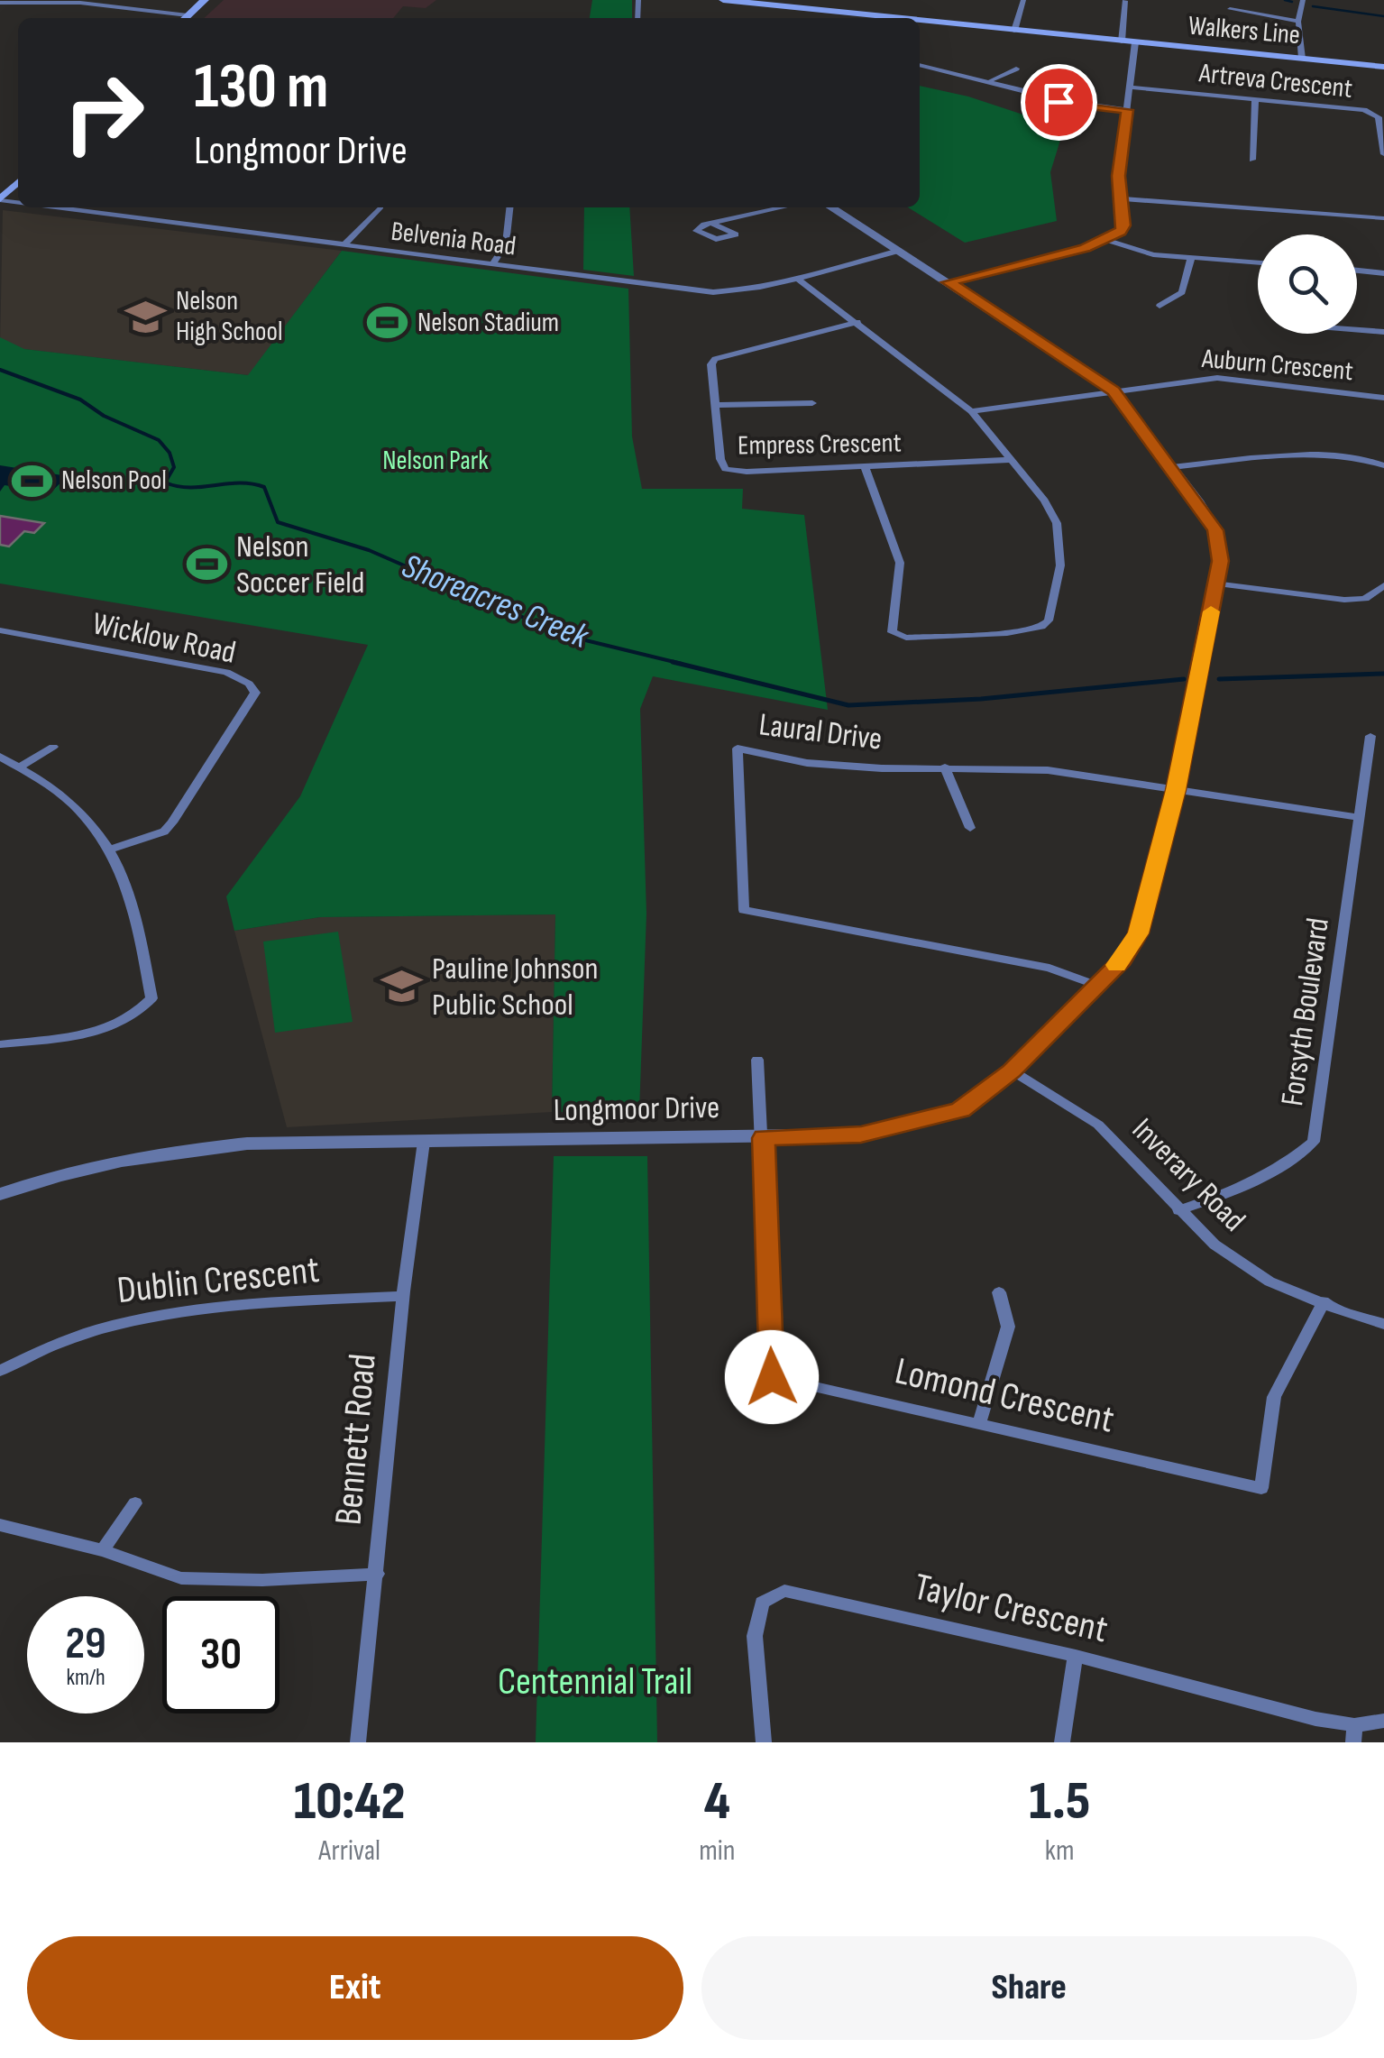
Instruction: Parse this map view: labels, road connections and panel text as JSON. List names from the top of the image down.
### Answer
{
  "streets": {
    "main road": ["Walkers Line"],
    "street": [
      "Artreva Crescent",
      "Belvenia Road",
      "Auburn Crescent",
      "Empress Crescent",
      "Wicklow Road",
      "Laural Drive",
      "Forsyth Boulevard",
      "Longmoor Drive",
      "Inverary Road",
      "Dublin Crescent",
      "Lomond Crescent",
      "Bennett Road",
      "Taylor Crescent"
    ]
  },
  "crossings": [
    ["Belvenia Road", "Longmoor Drive"],
    ["Auburn Crescent", "Longmoor Drive"],
    ["Laural Drive", "Forsyth Boulevard"],
    ["Laural Drive", "Longmoor Drive"],
    ["Forsyth Boulevard", "Inverary Road"],
    ["Longmoor Drive", "Inverary Road"],
    ["Longmoor Drive", "Lomond Crescent"],
    ["Longmoor Drive", "Bennett Road"],
    ["Inverary Road", "Lomond Crescent"],
    ["Dublin Crescent", "Bennett Road"]
  ],
  "water": ["Shoreacres Creek"],
  "parks": ["Nelson Park", "Centennial Trail"],
  "places": {
    "school or university": ["Nelson High School", "Pauline Johnson Public School"],
    "sports": ["Nelson Stadium", "Nelson Pool", "Nelson Soccer Field"]
  },
  "page": {
    "turn": ["130 m", "Longmoor Drive"],
    "speed": "29 km/h",
    "limit": "30",
    "eta": [
      "10:42",
      "Arrival",
      "4",
      "min",
      "1.5",
      "km"
    ],
    "buttons": ["Exit", "Share"]
  }
}
